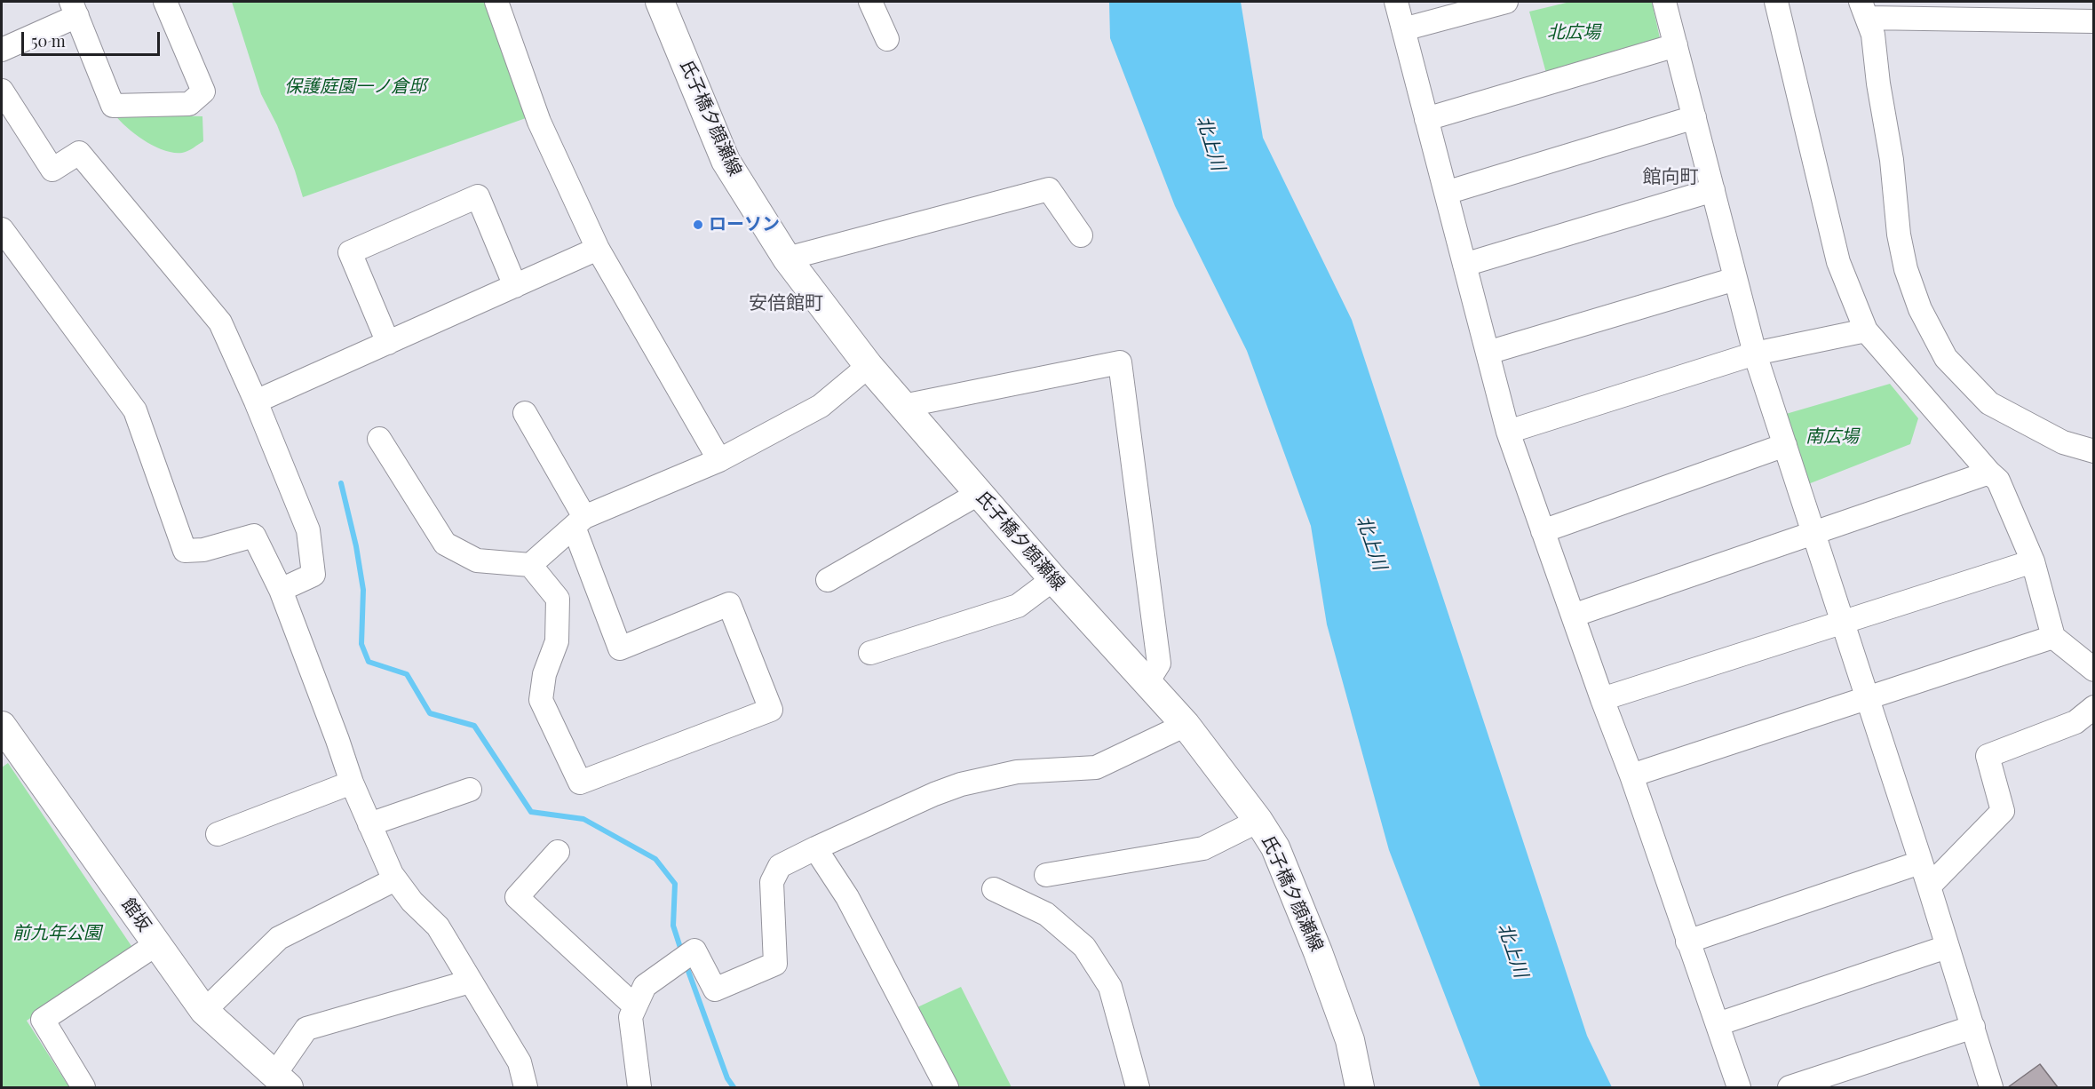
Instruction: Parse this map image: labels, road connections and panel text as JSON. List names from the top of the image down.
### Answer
{
  "streets": {
    "main road": ["氏子橋夕顔瀬線", "館坂"]
  },
  "districts": ["館向町", "安倍館町"],
  "water": ["北上川"],
  "parks": [
    "北広場",
    "保護庭園一ノ倉邸",
    "南広場",
    "前九年公園"
  ],
  "places": ["ローソン"],
  "scale_bar": "50 m"
}
